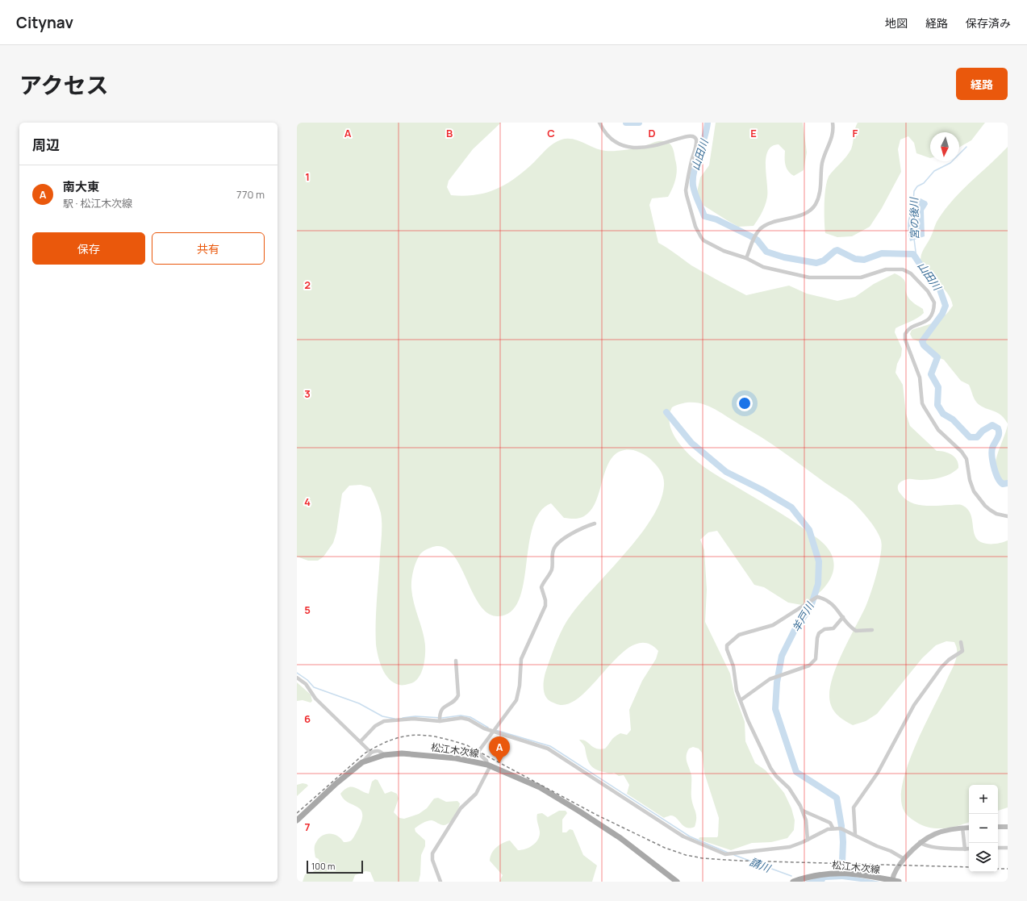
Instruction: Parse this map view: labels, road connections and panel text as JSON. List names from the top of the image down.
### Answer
{
  "streets": {
    "main road": ["松江木次線"]
  },
  "water": [
    "山田川",
    "宮の後川",
    "羊戸川",
    "請川"
  ],
  "scale_bar": "100 m",
  "north": "bottom",
  "page": {
    "header": "Citynav",
    "nav": ["地図", "経路", "保存済み"],
    "title": "アクセス",
    "buttons": [
      "経路",
      ["保存", "共有"]
    ],
    "heading": "周辺",
    "list": [
      {
        "mark": "A",
        "name": "南大東",
        "note": "駅 · 松江木次線",
        "value": "770 m"
      }
    ],
    "pins": "A",
    "map_buttons": ["+", "−"],
    "scale": "100 m"
  },
  "grid": {
    "columns": [
      "A",
      "B",
      "C",
      "D",
      "E",
      "F"
    ],
    "rows": [
      "1",
      "2",
      "3",
      "4",
      "5",
      "6",
      "7"
    ]
  }
}
